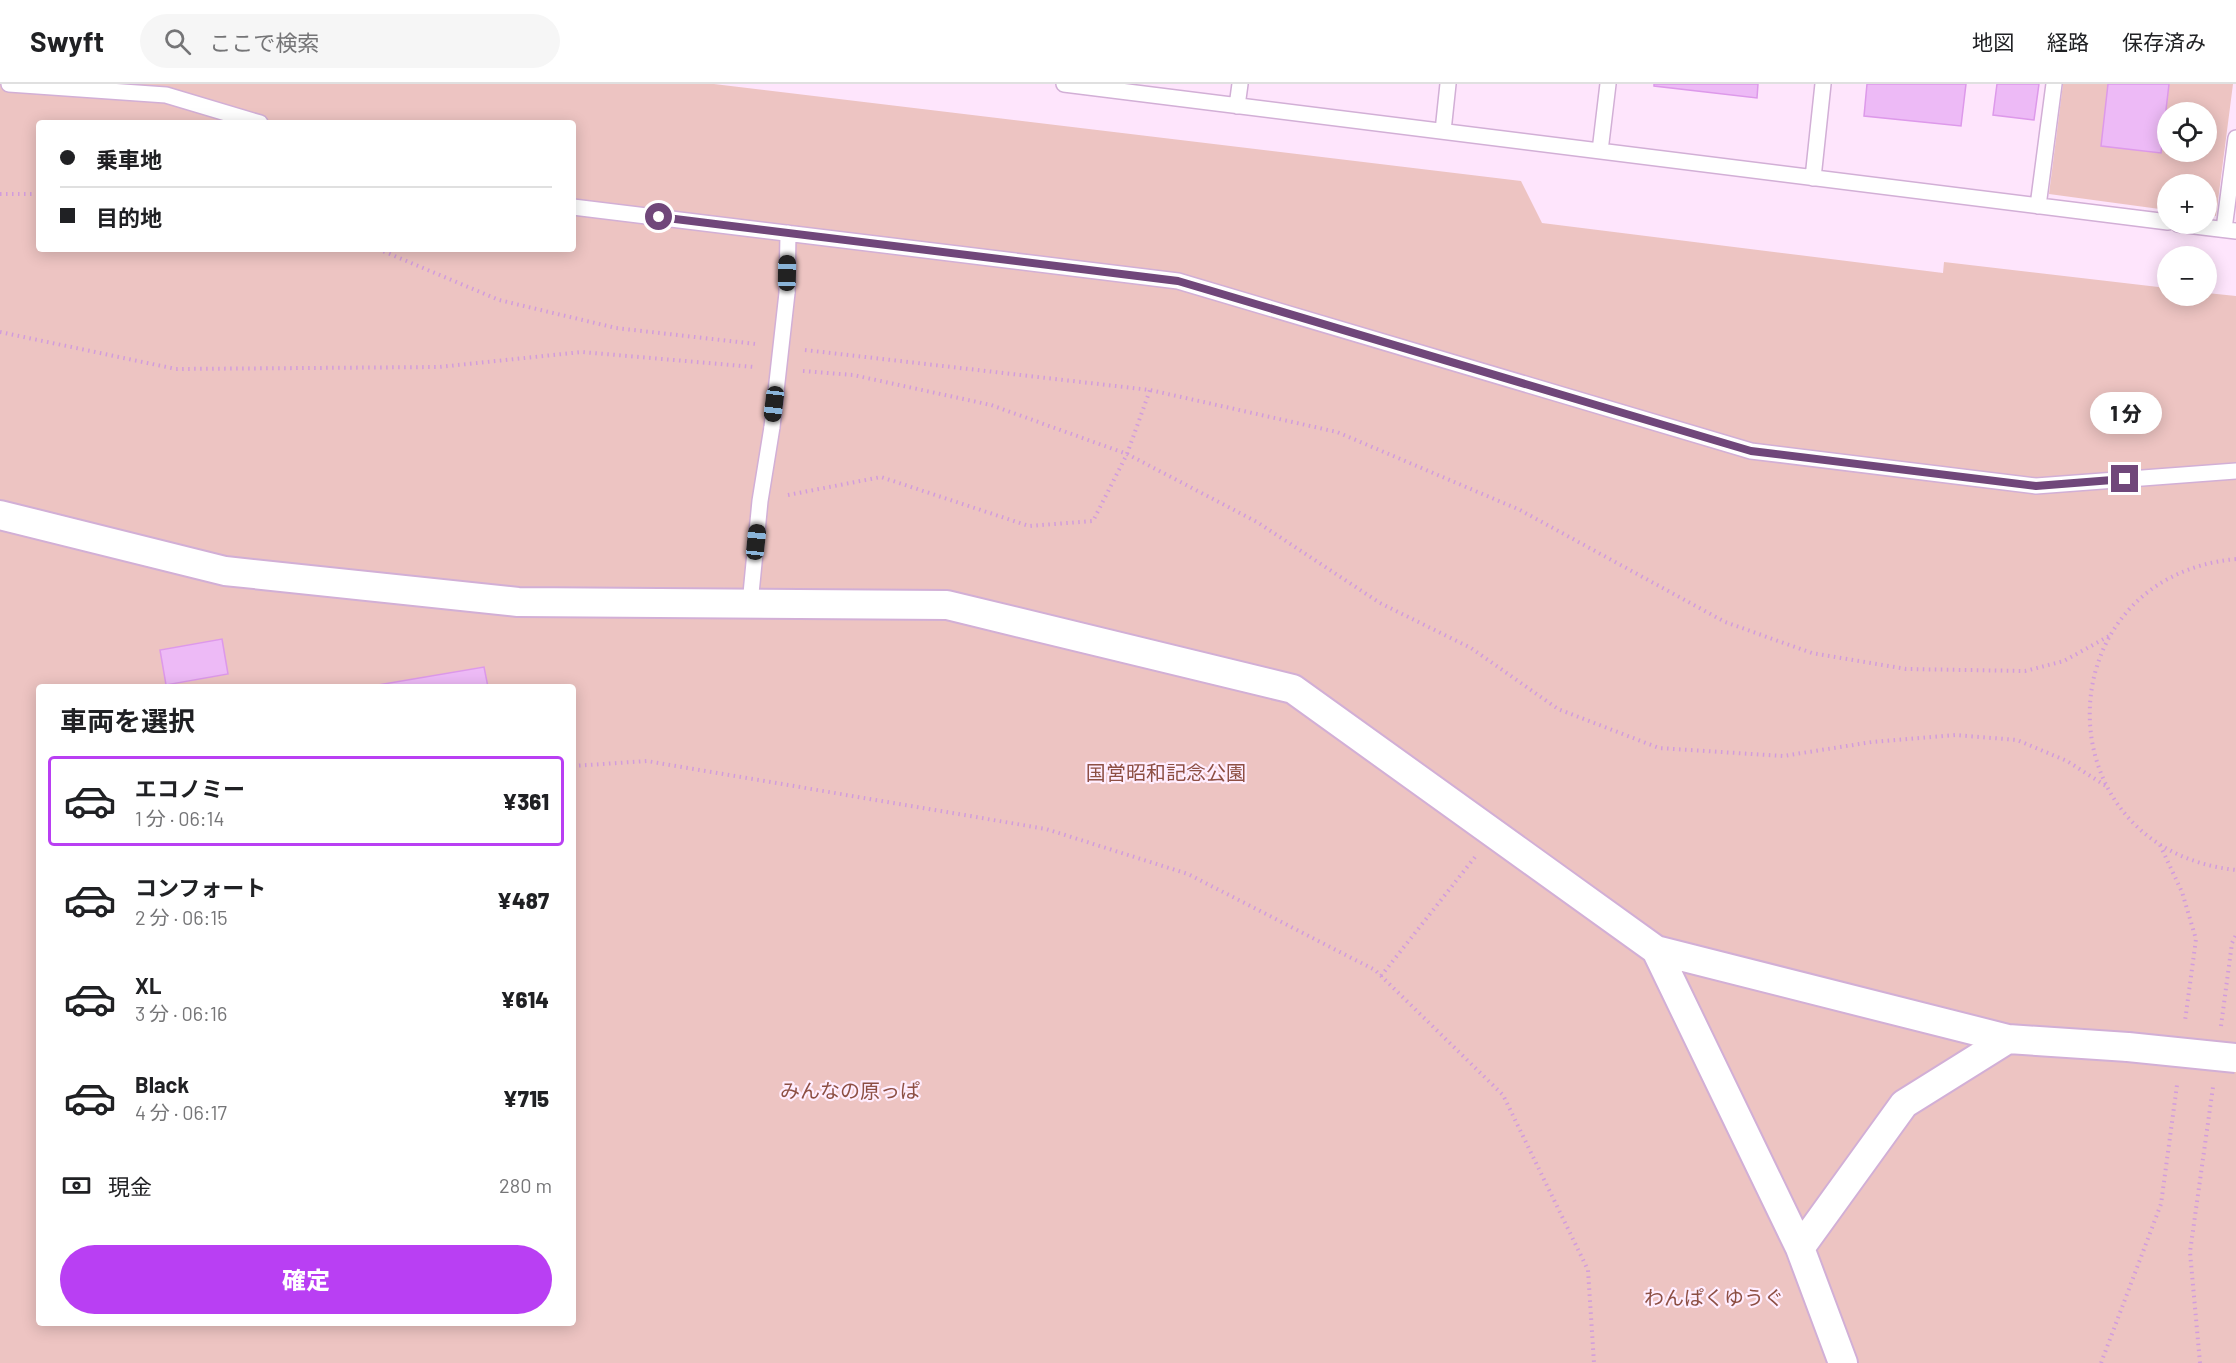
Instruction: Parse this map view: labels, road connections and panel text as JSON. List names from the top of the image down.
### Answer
{
  "parks": ["国営昭和記念公園", "みんなの原っぱ", "わんぱくゆうぐ"],
  "page": {
    "header": "Swyft",
    "search": "ここで検索",
    "nav": ["地図", "経路", "保存済み"],
    "map_buttons": ["+", "−"],
    "banner": ["乗車地", "目的地"],
    "bubble": "1 分",
    "heading": "車両を選択",
    "list": [
      {
        "name": "エコノミー",
        "note": "1 分 · 06:14",
        "value": "¥361"
      },
      {
        "name": "コンフォート",
        "note": "2 分 · 06:15",
        "value": "¥487"
      },
      {
        "name": "XL",
        "note": "3 分 · 06:16",
        "value": "¥614"
      },
      {
        "name": "Black",
        "note": "4 分 · 06:17",
        "value": "¥715"
      }
    ],
    "pay": ["現金", "280 m"],
    "buttons": "確定"
  }
}
